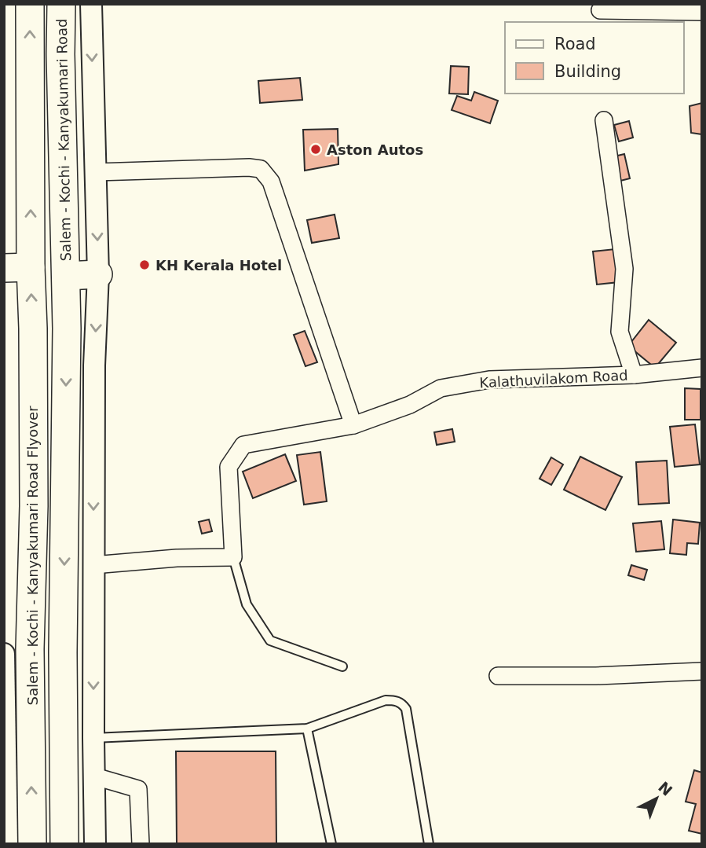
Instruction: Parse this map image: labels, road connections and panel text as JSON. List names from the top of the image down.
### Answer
{
  "streets": {
    "highway": ["Salem - Kochi - Kanyakumari Road", "Salem - Kochi - Kanyakumari Road Flyover"],
    "street": ["Kalathuvilakom Road"]
  },
  "places": ["Aston Autos", "KH Kerala Hotel"],
  "legend": ["Road", "Building"],
  "north": "top right"
}
